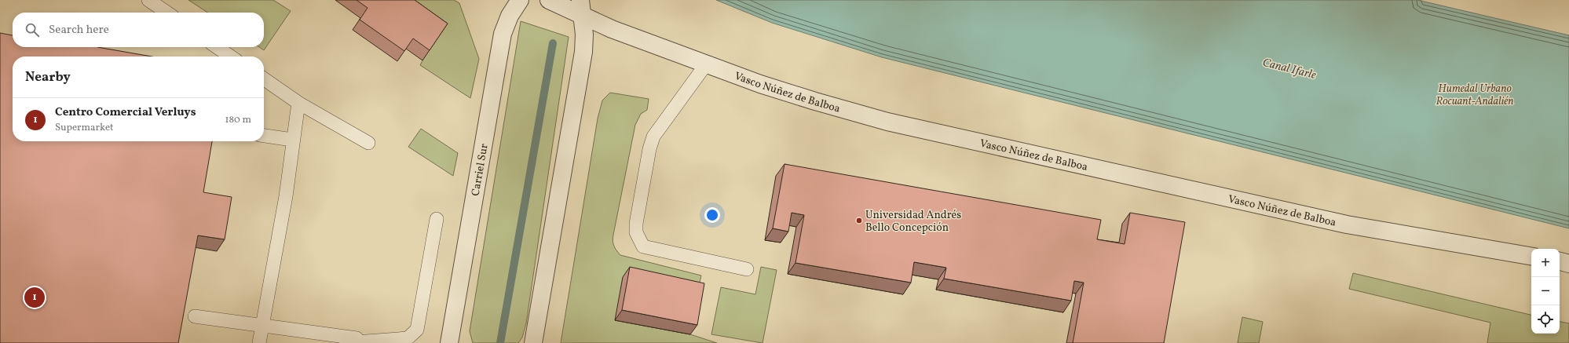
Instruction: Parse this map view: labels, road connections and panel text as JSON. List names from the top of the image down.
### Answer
{
  "streets": {
    "street": ["Vasco Núñez de Balboa", "Carriel Sur"]
  },
  "water": ["Canal Ifarle"],
  "parks": ["Humedal Urbano Rocuant-Andalién"],
  "places": ["Universidad Andrés Bello Concepción"],
  "page": {
    "search": "Search here",
    "heading": "Nearby",
    "list": [
      {
        "mark": "1",
        "name": "Centro Comercial Verluys",
        "note": "Supermarket",
        "value": "180 m"
      }
    ],
    "map_buttons": ["+", "−"],
    "pins": "1"
  }
}
